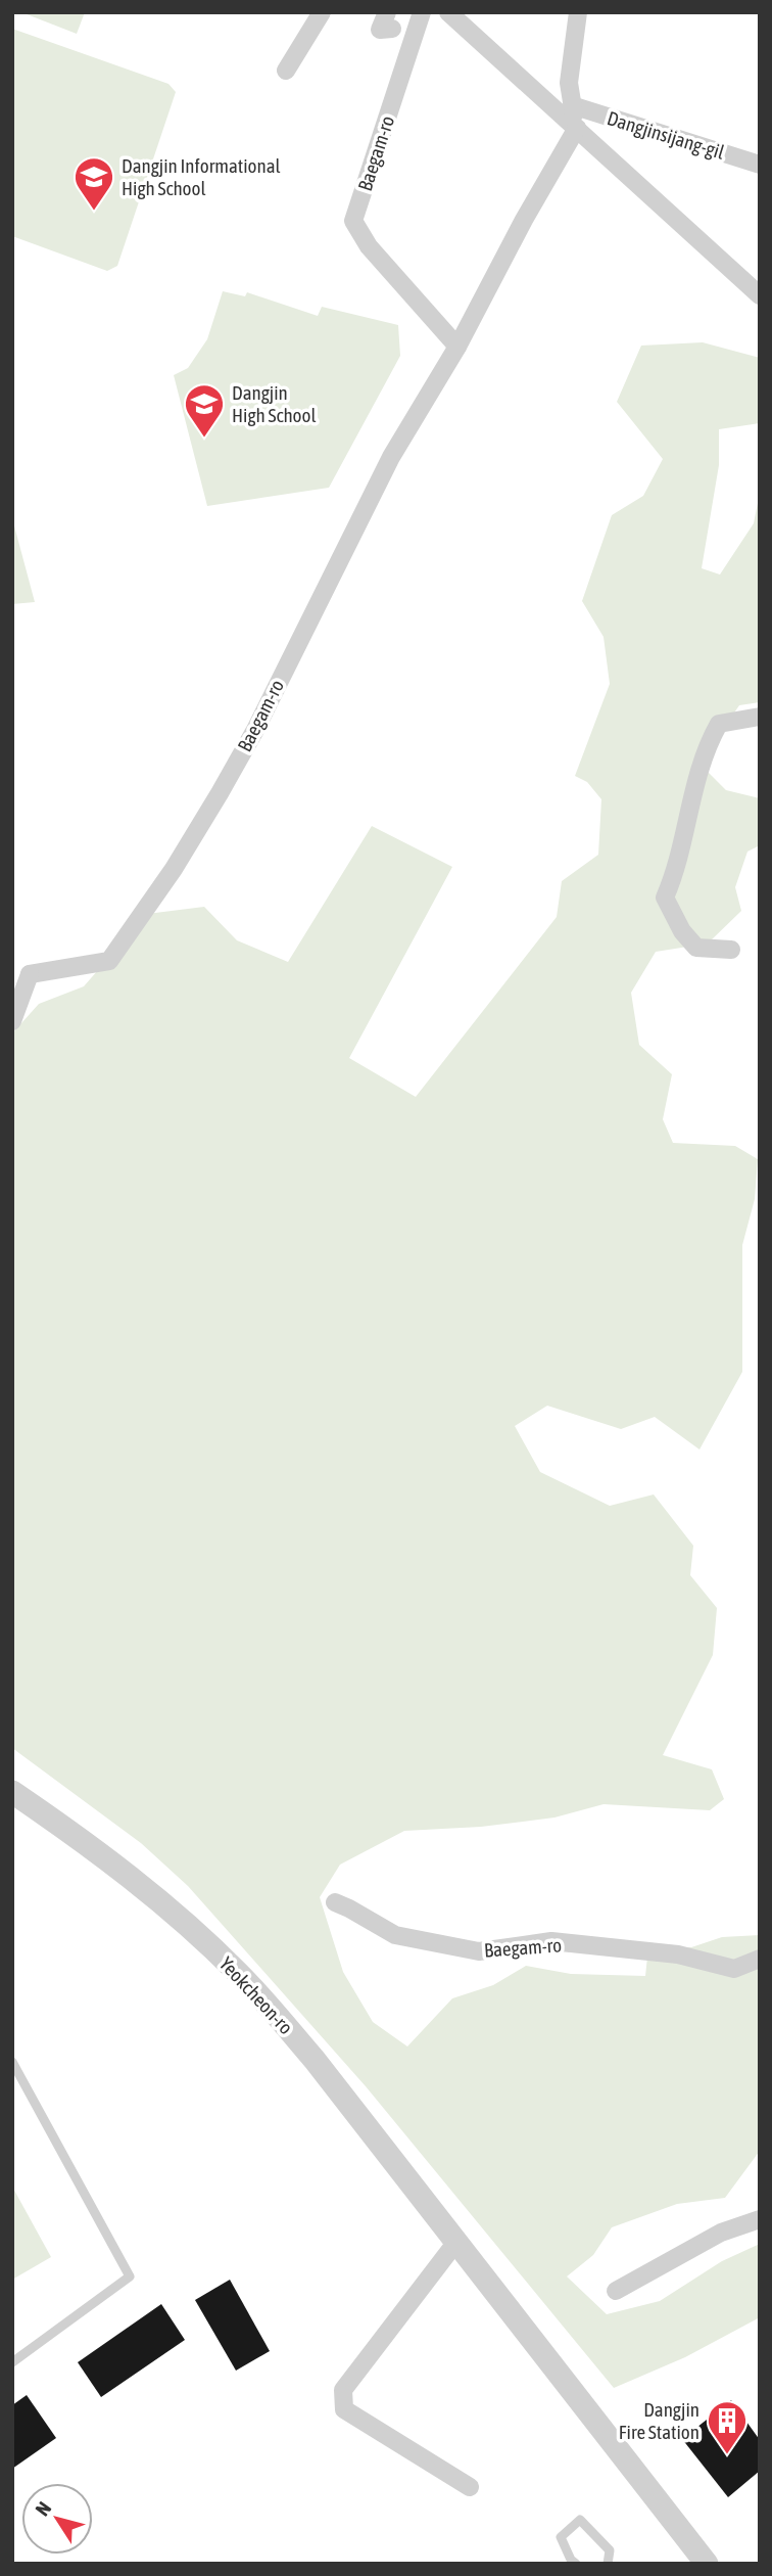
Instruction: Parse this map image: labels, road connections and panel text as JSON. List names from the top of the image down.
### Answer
{
  "streets": {
    "street": ["Dangjinsijang-gil", "Baegam-ro", "Yeokcheon-ro"]
  },
  "places": {
    "school or university": ["Dangjin Informational High School", "Dangjin High School"],
    "building": ["Dangjin Fire Station"]
  },
  "north": "top left"
}
